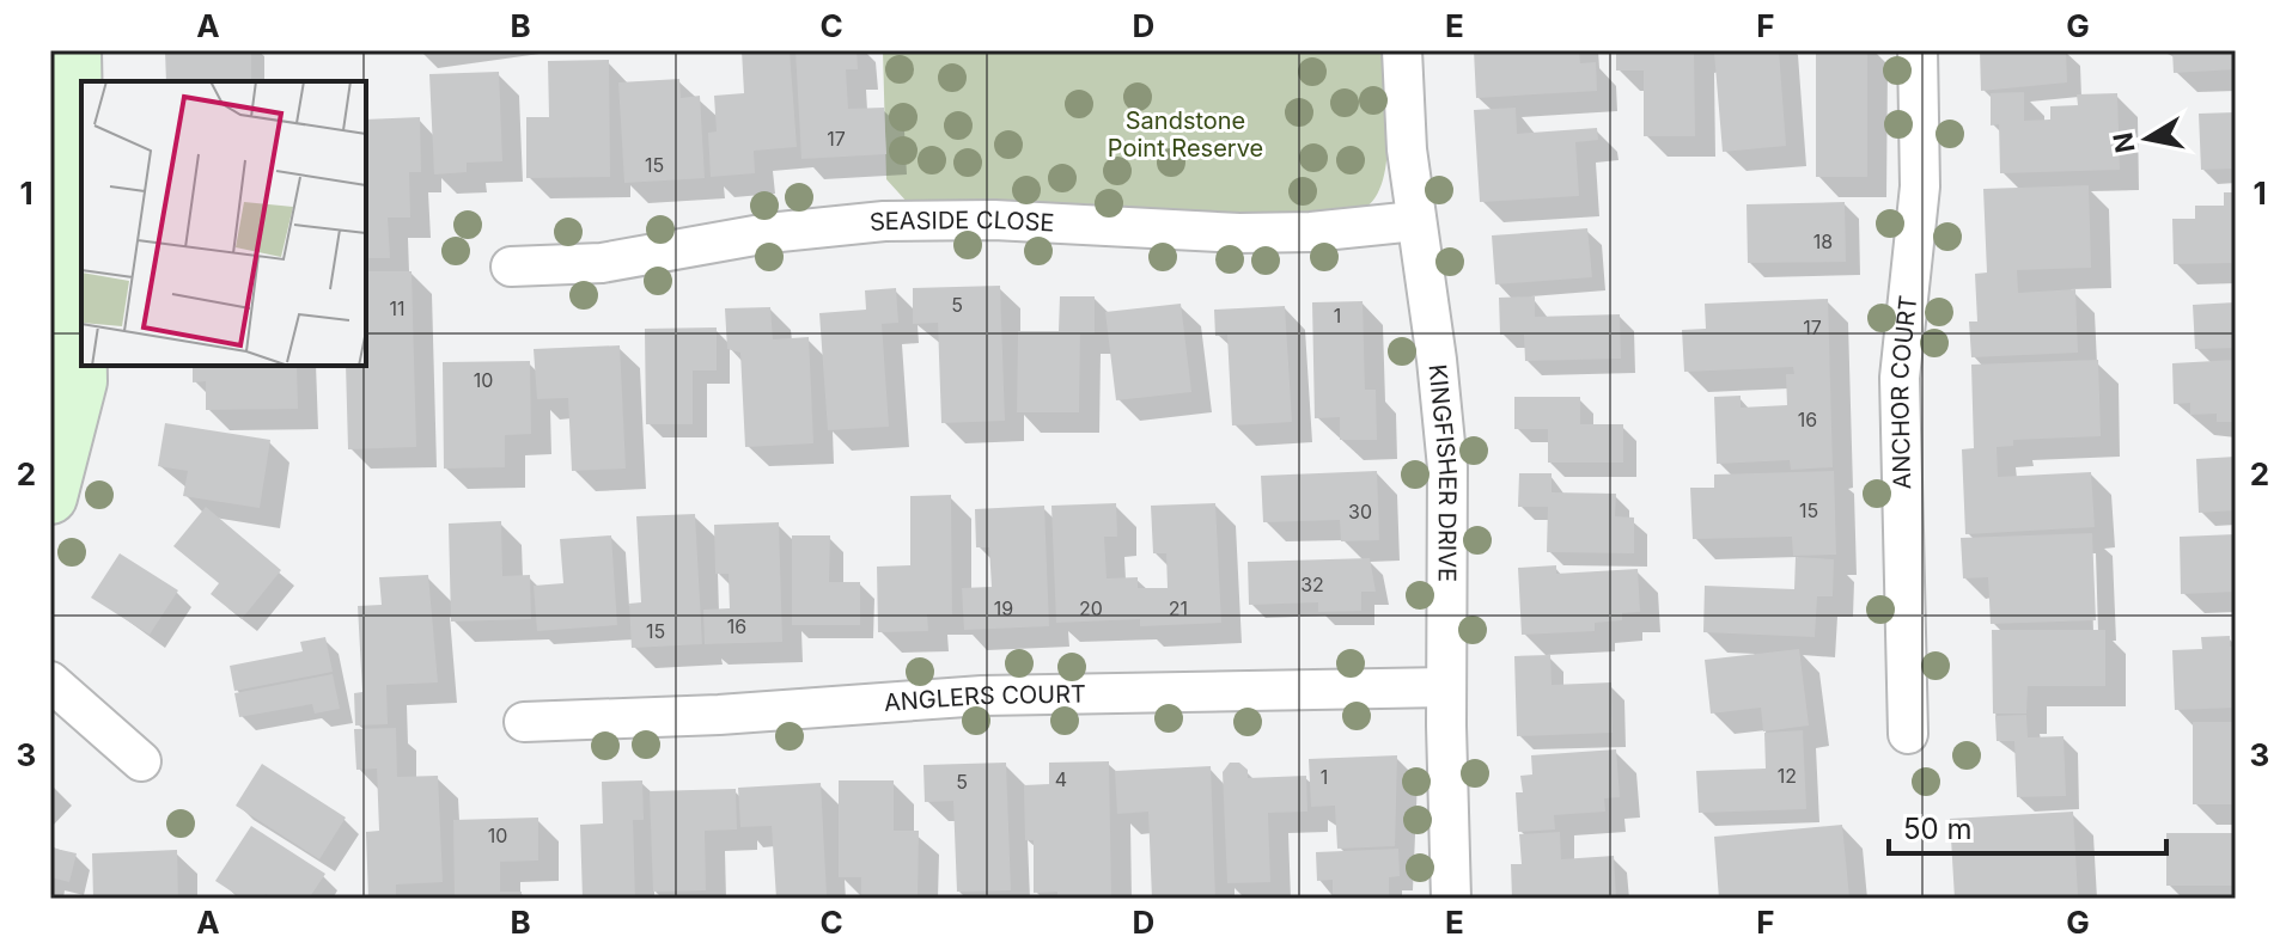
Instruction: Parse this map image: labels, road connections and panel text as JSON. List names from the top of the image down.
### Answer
{
  "streets": {
    "street": [
      "SEASIDE CLOSE",
      "ANCHOR COURT",
      "KINGFISHER DRIVE",
      "ANGLERS COURT"
    ]
  },
  "crossings": [
    ["SEASIDE CLOSE", "KINGFISHER DRIVE"],
    ["KINGFISHER DRIVE", "ANGLERS COURT"]
  ],
  "parks": ["Sandstone Point Reserve"],
  "house_numbers": [
    "17",
    "15",
    "18",
    "5",
    "11",
    "1",
    "17",
    "10",
    "16",
    "15",
    "30",
    "32",
    "19",
    "20",
    "21",
    "16",
    "15",
    "12",
    "1",
    "4",
    "5",
    "10"
  ],
  "scale_bar": "50 m",
  "north": "left",
  "grid": {
    "columns": [
      "A",
      "B",
      "C",
      "D",
      "E",
      "F",
      "G"
    ],
    "rows": ["1", "2", "3"]
  }
}
